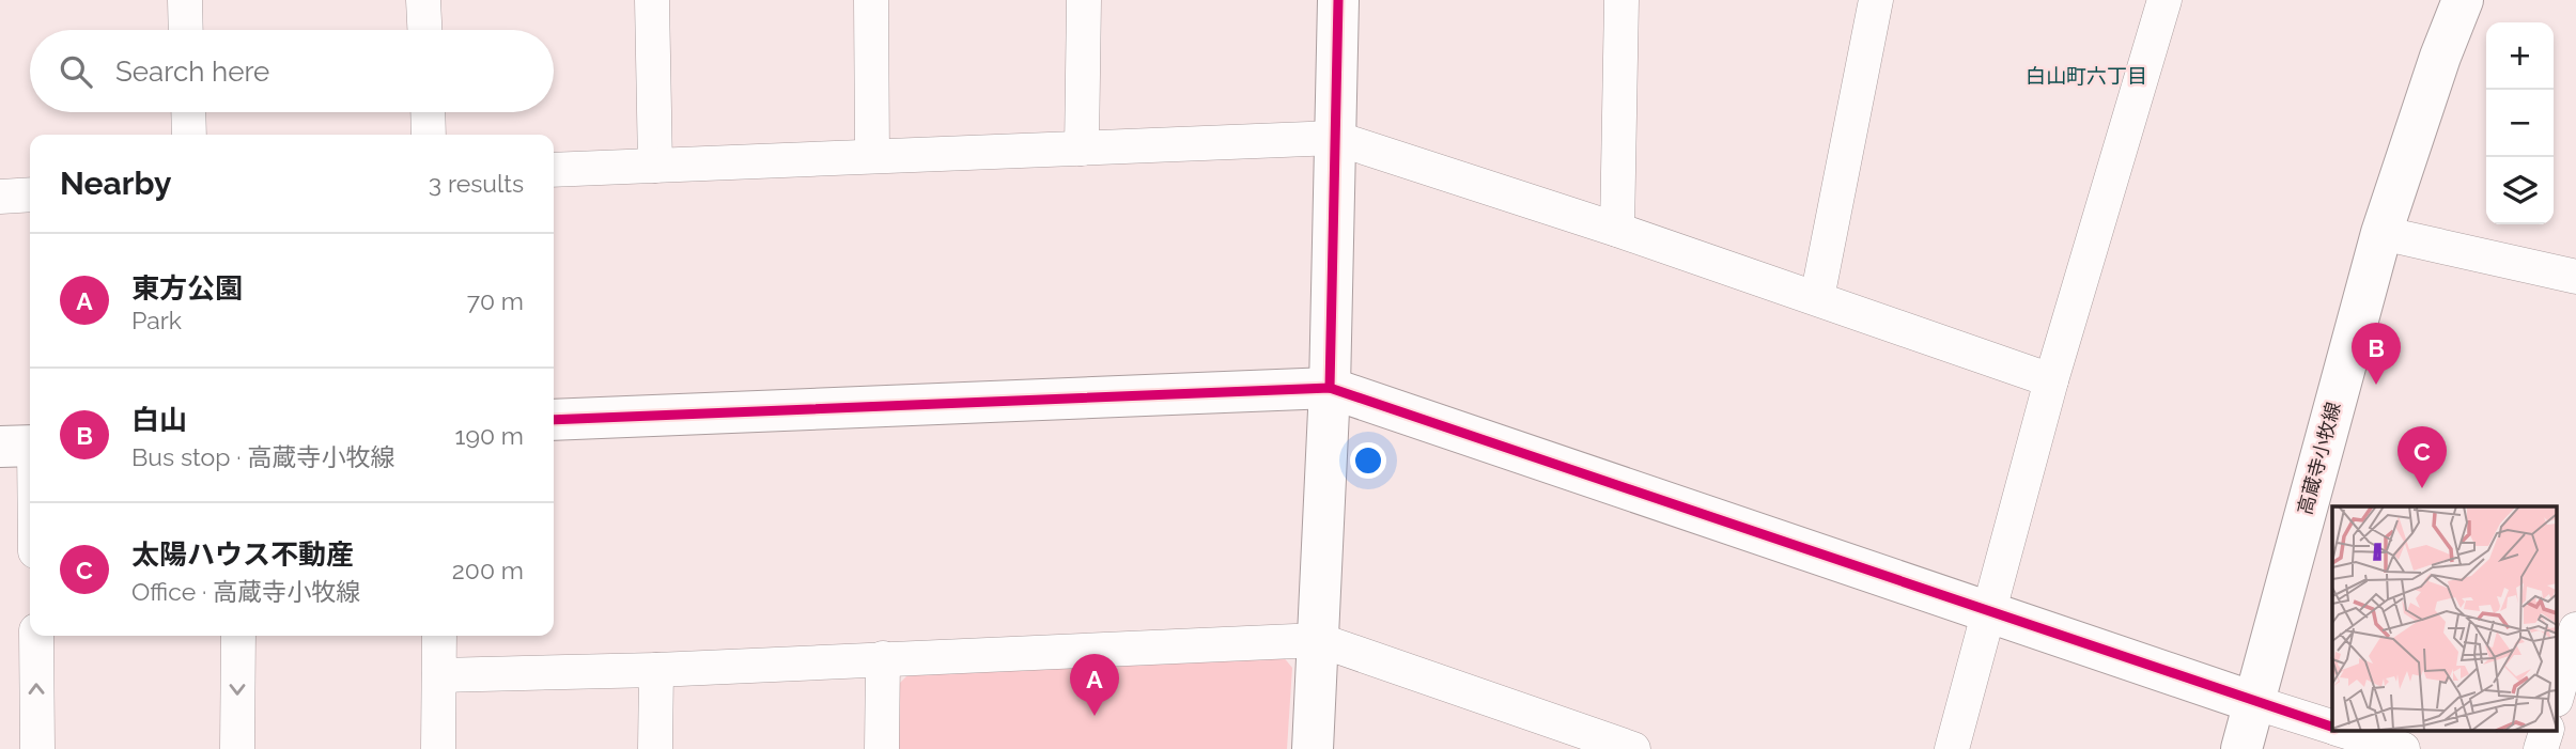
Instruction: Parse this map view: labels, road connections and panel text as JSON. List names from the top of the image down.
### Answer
{
  "streets": {
    "street": ["高蔵寺小牧線"]
  },
  "districts": ["白山町六丁目"],
  "page": {
    "map_buttons": ["+", "−"],
    "search": "Search here",
    "heading": ["Nearby", "3 results"],
    "list": [
      {
        "mark": "A",
        "name": "東方公園",
        "note": "Park",
        "value": "70 m"
      },
      {
        "mark": "B",
        "name": "白山",
        "note": "Bus stop · 高蔵寺小牧線",
        "value": "190 m"
      },
      {
        "mark": "C",
        "name": "太陽ハウス不動産",
        "note": "Office · 高蔵寺小牧線",
        "value": "200 m"
      }
    ],
    "pins": ["B", "C", "A"]
  }
}
